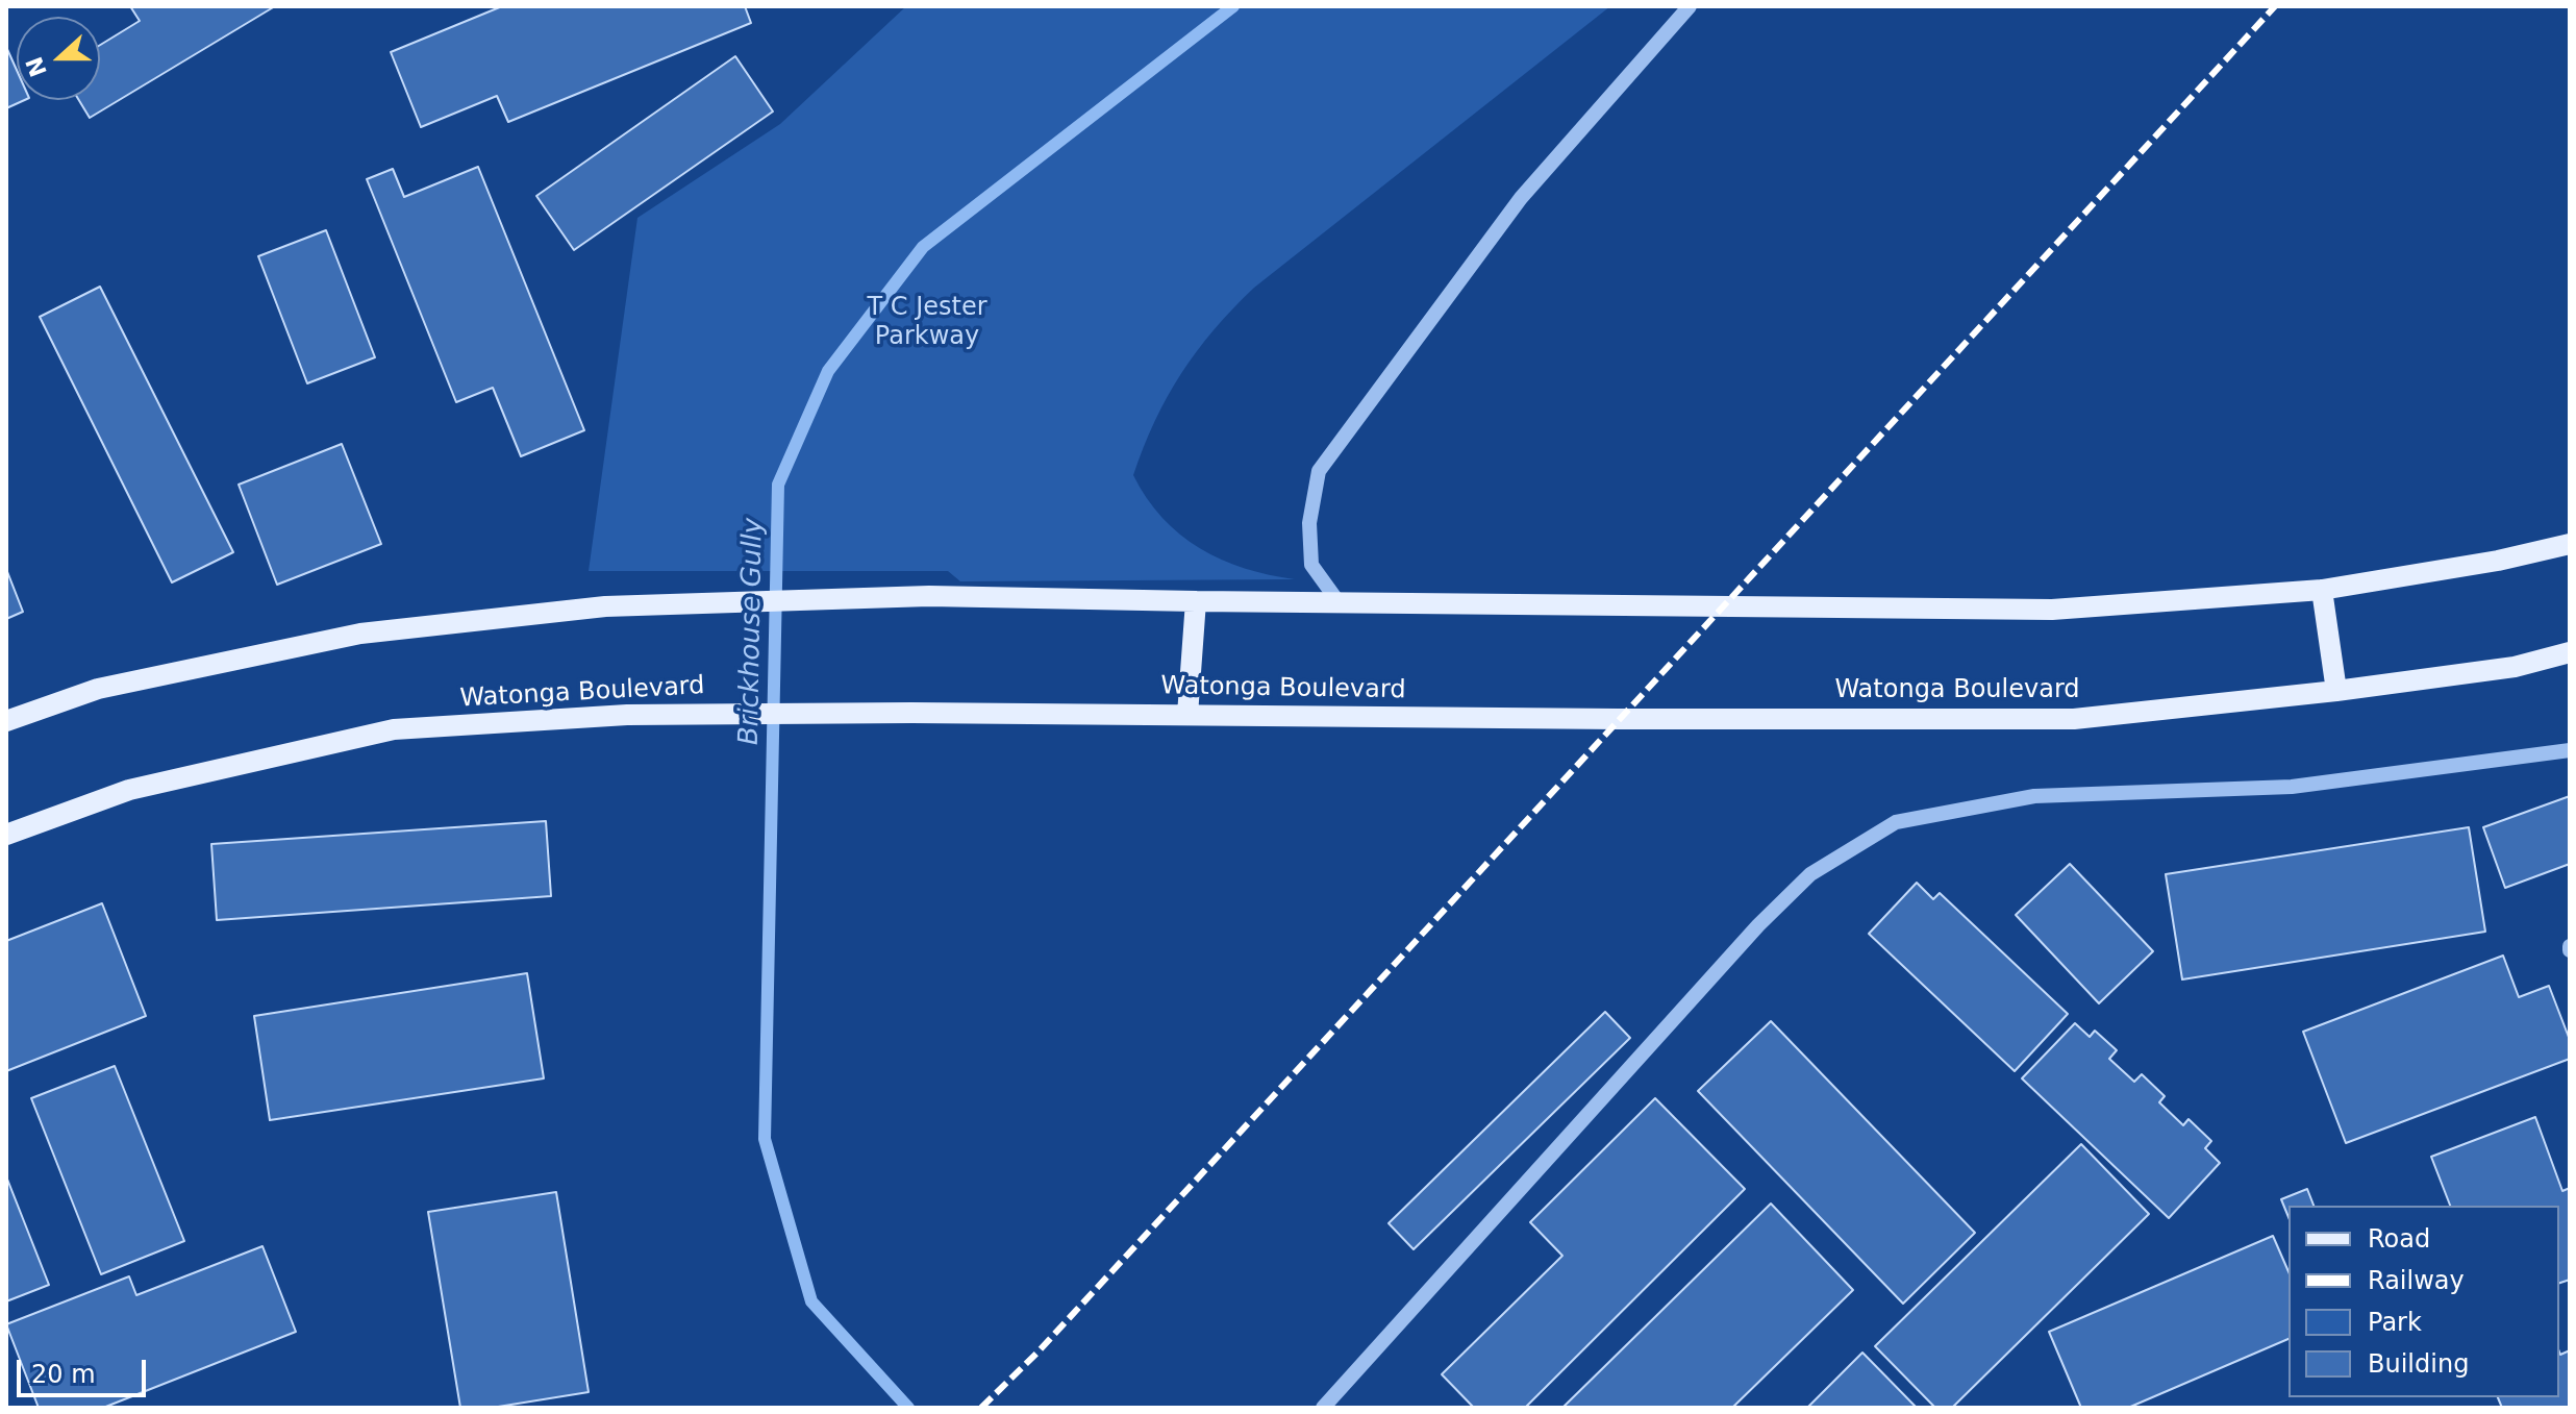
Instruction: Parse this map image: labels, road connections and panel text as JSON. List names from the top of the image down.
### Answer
{
  "streets": {
    "main road": ["Watonga Boulevard"]
  },
  "water": ["Brickhouse Gully"],
  "parks": ["T C Jester Parkway"],
  "legend": [
    "Road",
    "Railway",
    "Park",
    "Building"
  ],
  "scale_bar": "20 m",
  "north": "left"
}
